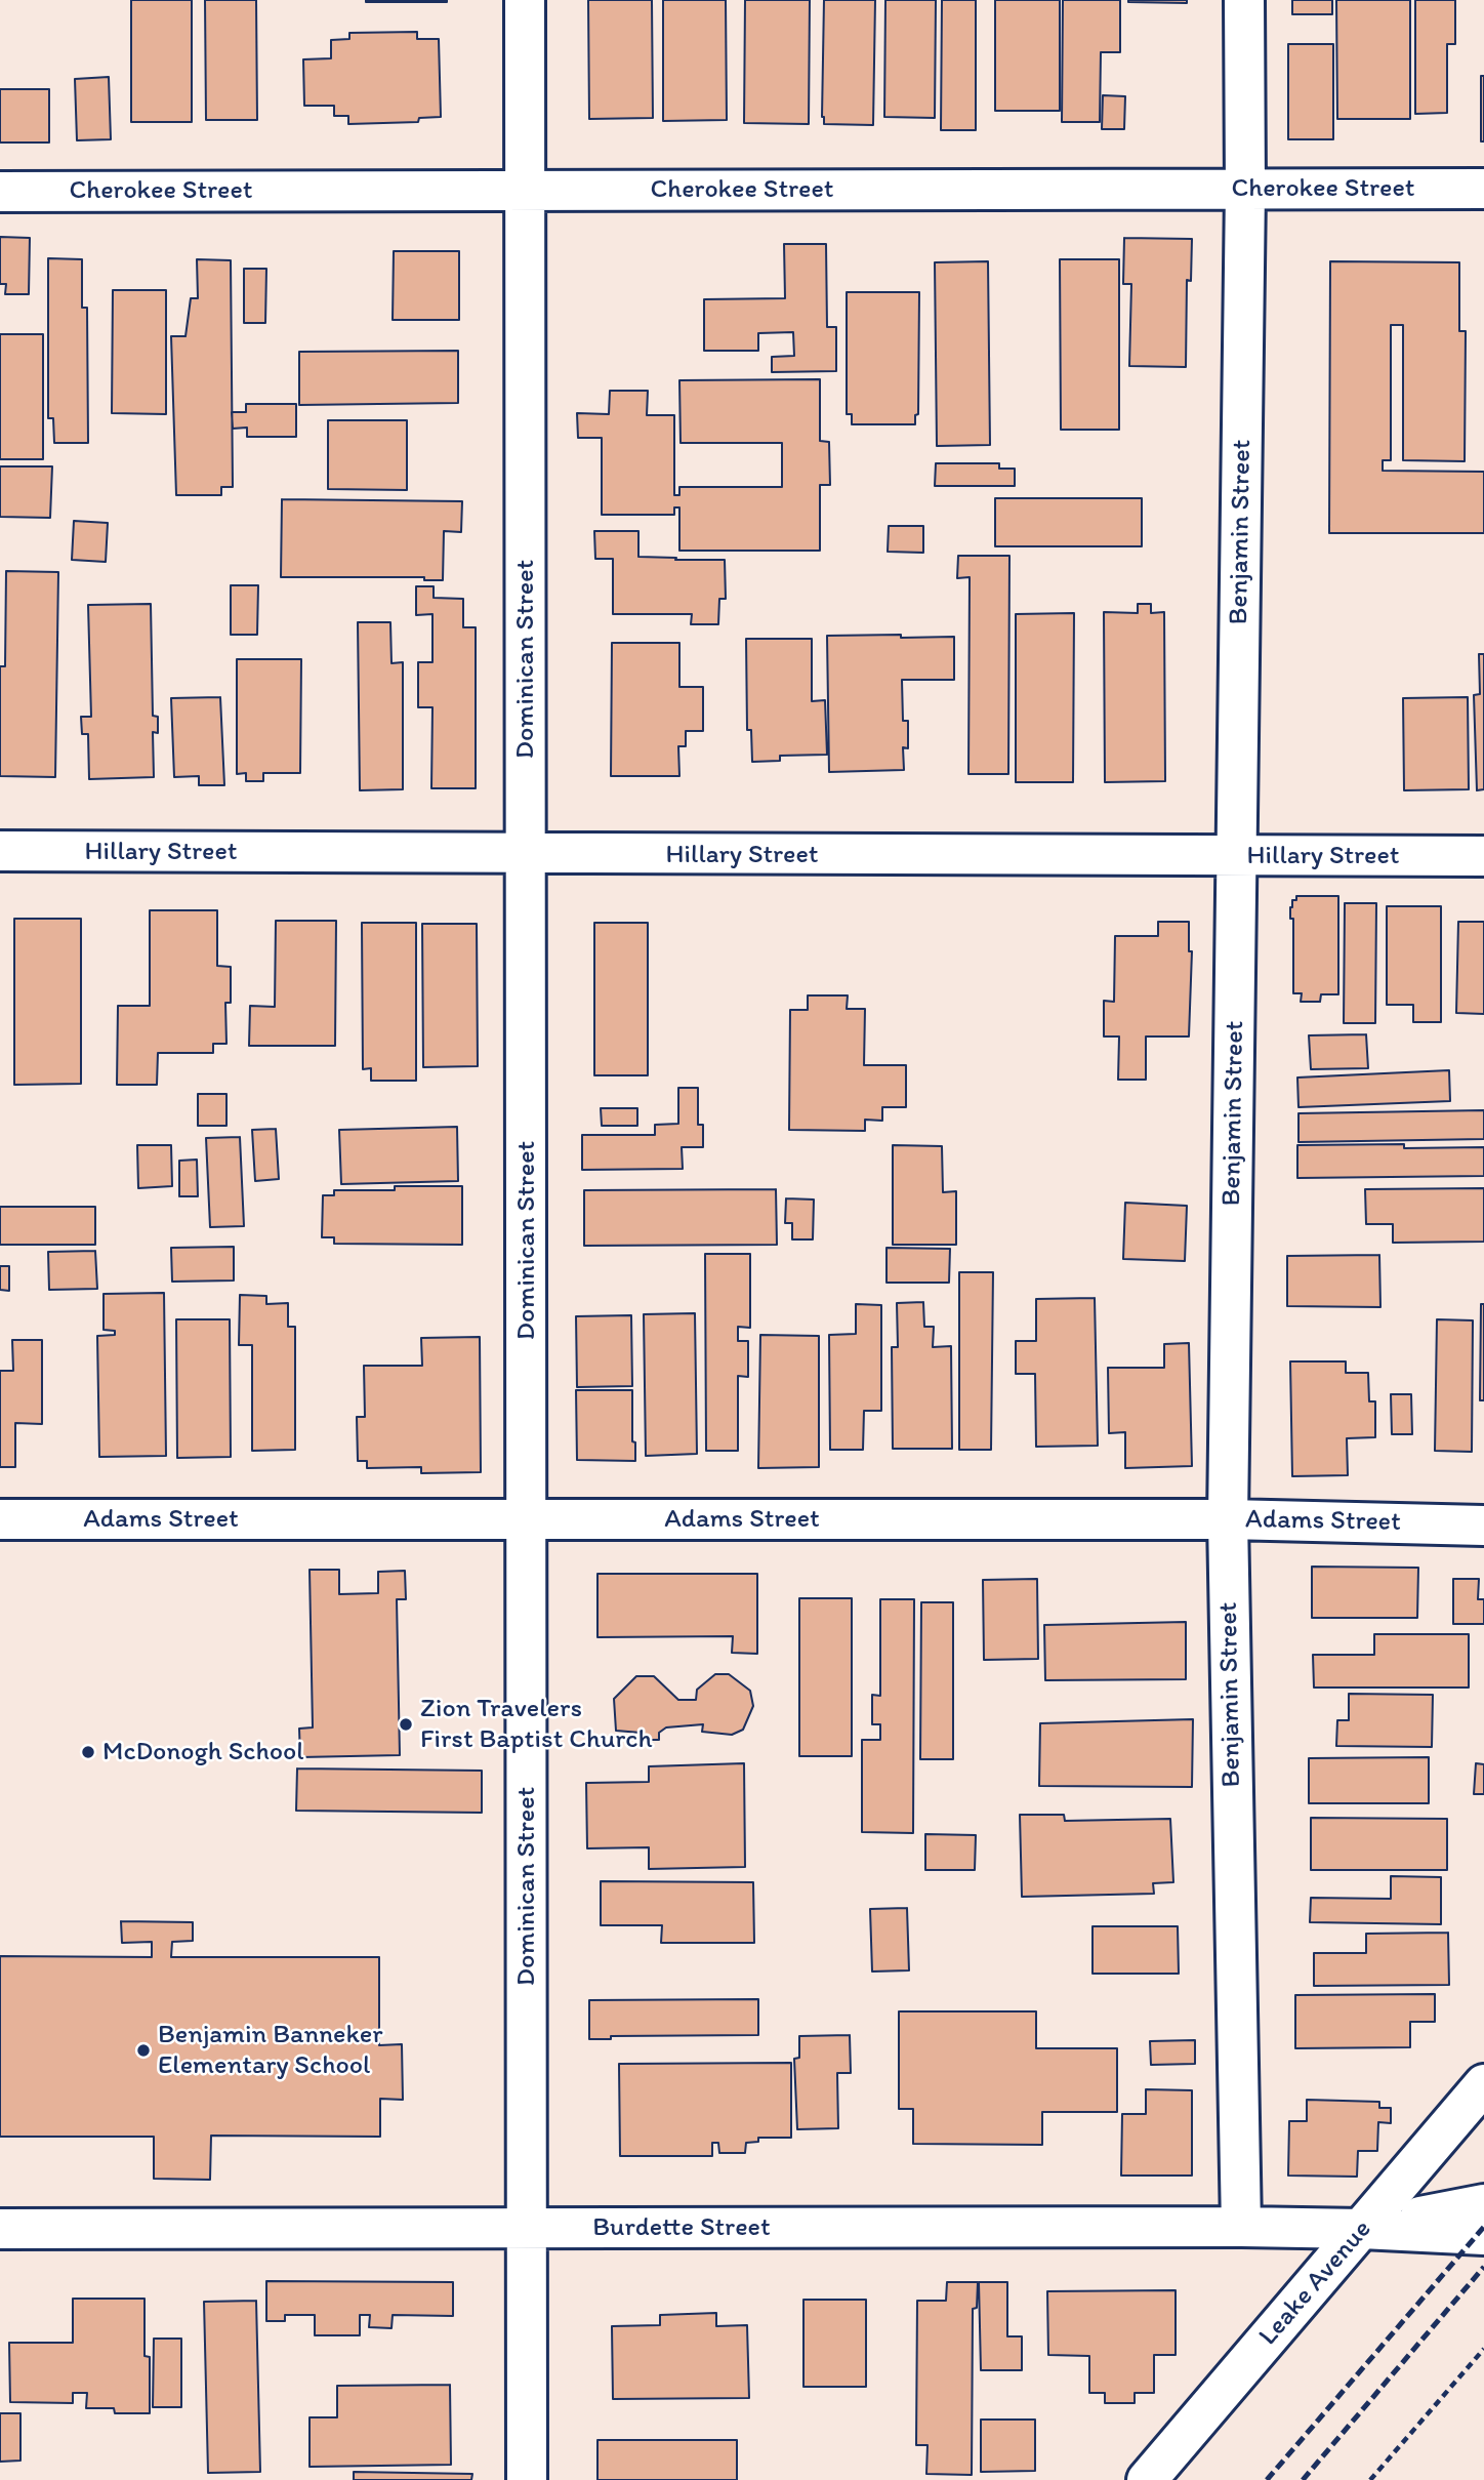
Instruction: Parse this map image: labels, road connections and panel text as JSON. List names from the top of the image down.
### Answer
{
  "streets": {
    "street": [
      "Cherokee Street",
      "Benjamin Street",
      "Dominican Street",
      "Hillary Street",
      "Adams Street",
      "Burdette Street",
      "Leake Avenue"
    ]
  },
  "crossings": [
    ["Cherokee Street", "Benjamin Street"],
    ["Cherokee Street", "Dominican Street"],
    ["Benjamin Street", "Hillary Street"],
    ["Benjamin Street", "Adams Street"],
    ["Benjamin Street", "Burdette Street"],
    ["Dominican Street", "Hillary Street"],
    ["Dominican Street", "Adams Street"],
    ["Dominican Street", "Burdette Street"],
    ["Burdette Street", "Leake Avenue"]
  ],
  "places": ["Zion Travelers First Baptist Church", "McDonogh School", "Benjamin Banneker Elementary School"]
}
